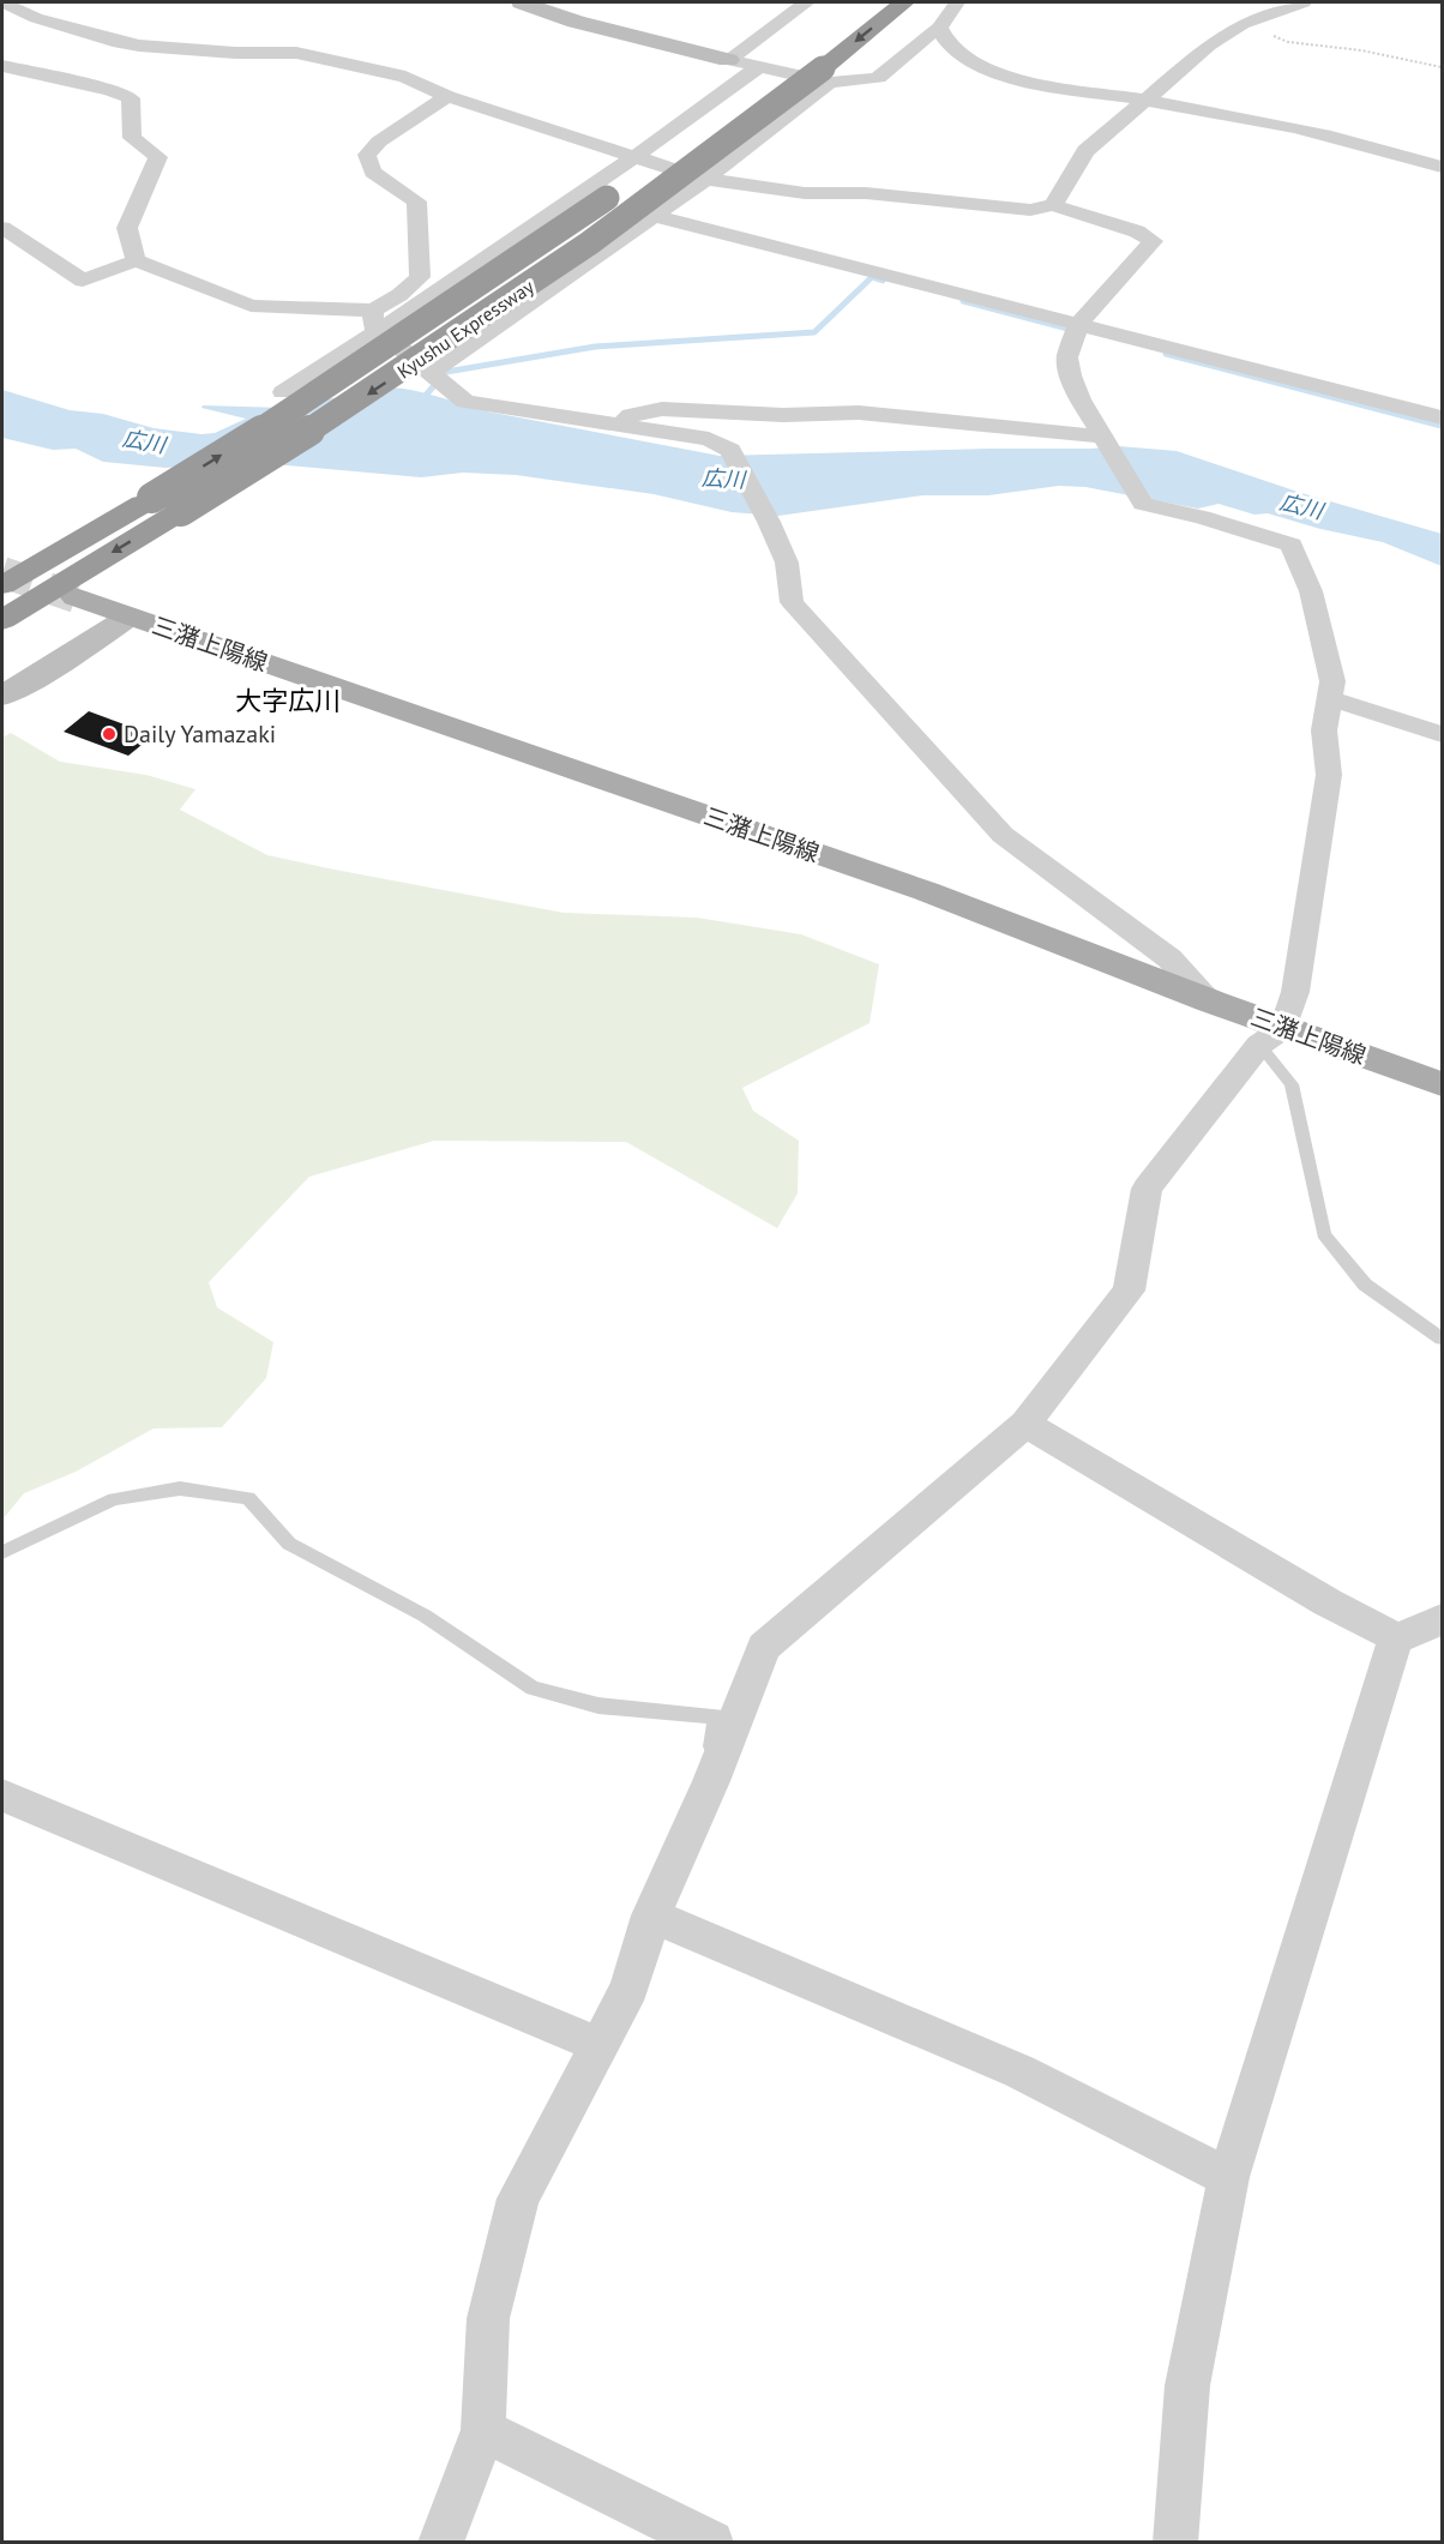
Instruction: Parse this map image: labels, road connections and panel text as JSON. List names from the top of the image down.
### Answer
{
  "streets": {
    "highway": ["Kyushu Expressway"],
    "main road": ["三潴上陽線"]
  },
  "districts": ["大字広川"],
  "water": ["広川"],
  "places": ["Daily Yamazaki"]
}
